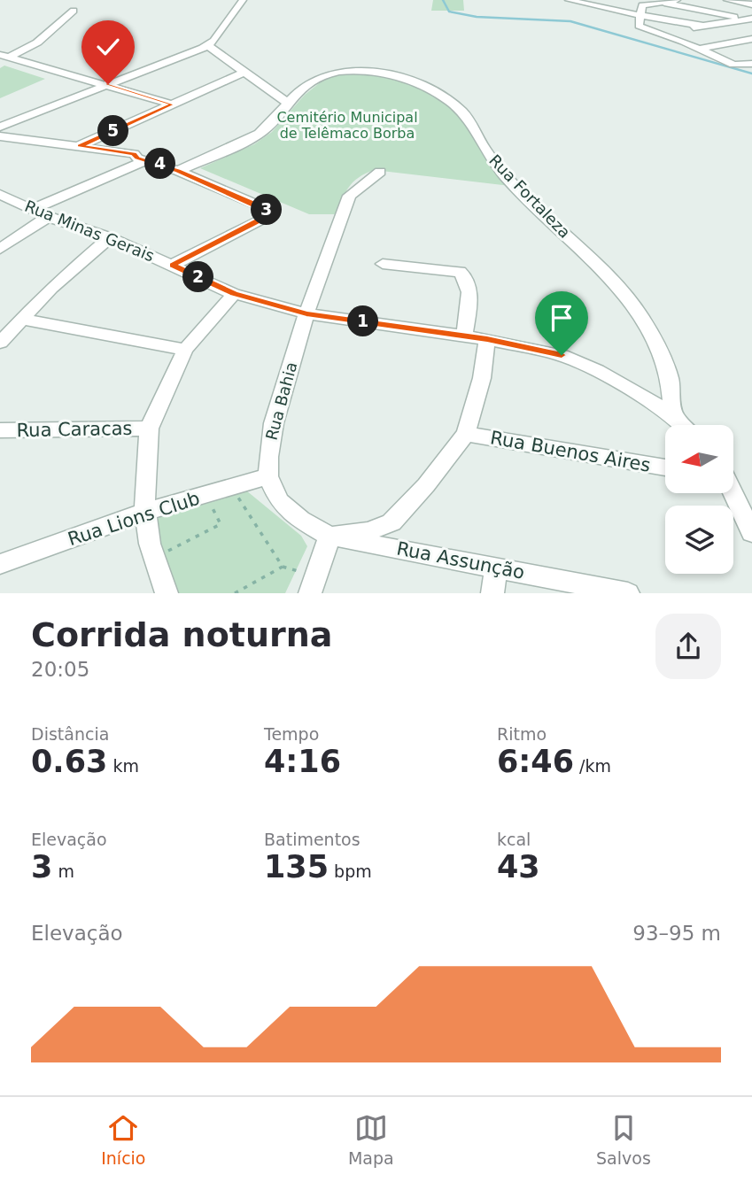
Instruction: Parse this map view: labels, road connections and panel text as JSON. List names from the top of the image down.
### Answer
{
  "streets": {
    "street": [
      "Rua Fortaleza",
      "Rua Minas Gerais",
      "Rua Bahia",
      "Rua Caracas",
      "Rua Buenos Aires",
      "Rua Lions Club",
      "Rua Assunção"
    ]
  },
  "crossings": [
    ["Rua Fortaleza", "Rua Minas Gerais"],
    ["Rua Minas Gerais", "Rua Bahia"],
    ["Rua Bahia", "Rua Lions Club"],
    ["Rua Bahia", "Rua Assunção"]
  ],
  "parks": ["Cemitério Municipal de Telêmaco Borba"],
  "north": "left",
  "page": {
    "pins": [
      "5",
      "4",
      "3",
      "2",
      "1"
    ],
    "heading": ["Corrida noturna", "20:05"],
    "stats": [
      ["Distância", "0.63 km"],
      ["Tempo", "4:16"],
      ["Ritmo", "6:46 /km"],
      ["Elevação", "3 m"],
      ["Batimentos", "135 bpm"],
      ["kcal", "43"]
    ],
    "chart": ["Elevação", "93–95 m"],
    "tabs": ["Início", "Mapa", "Salvos"]
  }
}
